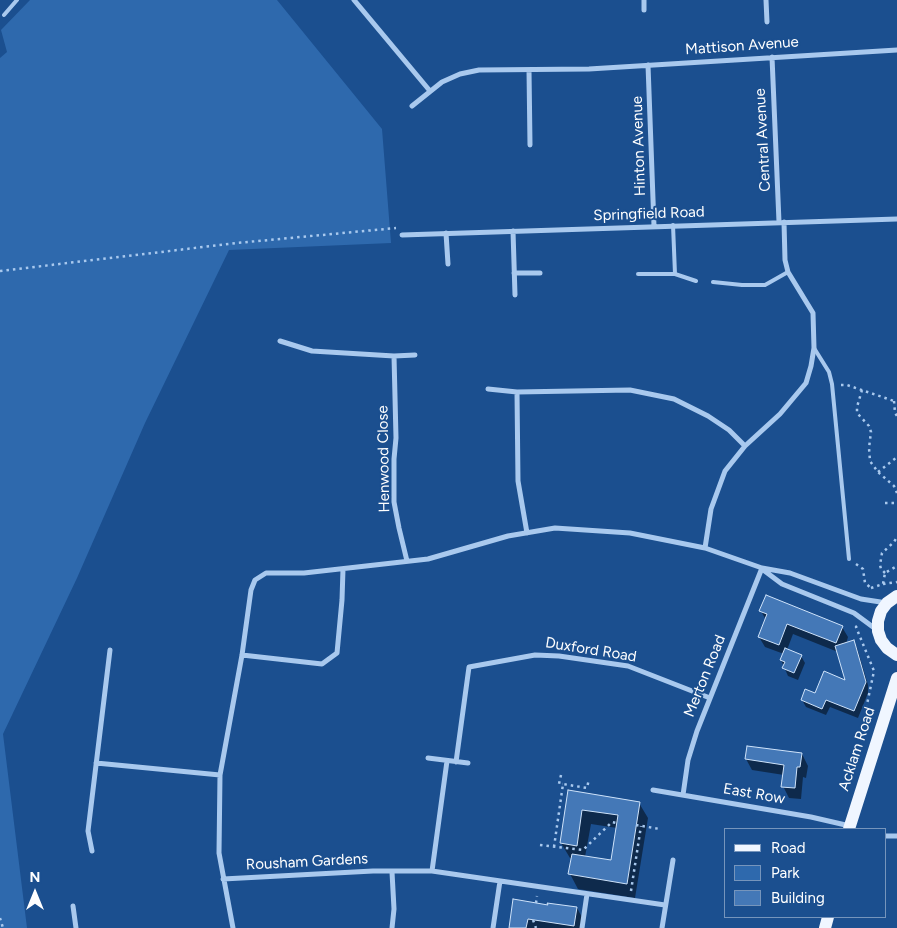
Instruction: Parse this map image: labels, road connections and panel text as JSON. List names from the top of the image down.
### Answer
{
  "streets": {
    "main road": ["Acklam Road"],
    "street": [
      "Mattison Avenue",
      "Central Avenue",
      "Hinton Avenue",
      "Springfield Road",
      "Henwood Close",
      "Duxford Road",
      "Merton Road",
      "East Row",
      "Rousham Gardens"
    ]
  },
  "crossings": [
    ["Mattison Avenue", "Central Avenue"],
    ["Mattison Avenue", "Hinton Avenue"],
    ["Central Avenue", "Springfield Road"],
    ["Hinton Avenue", "Springfield Road"],
    ["Duxford Road", "Merton Road"],
    ["Merton Road", "East Row"],
    ["Acklam Road", "East Row"]
  ],
  "legend": ["Road", "Park", "Building"],
  "north": "top"
}
